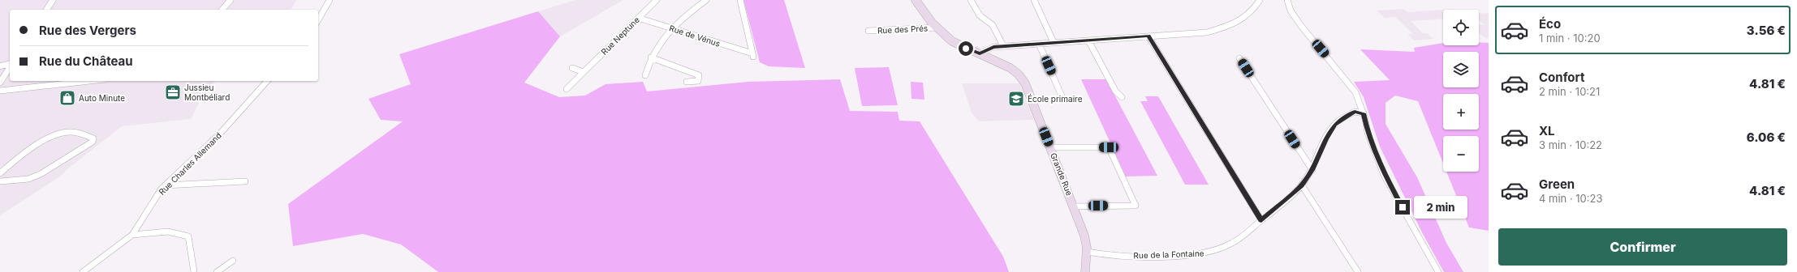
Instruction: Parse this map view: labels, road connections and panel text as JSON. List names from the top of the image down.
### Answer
{
  "streets": {
    "street": [
      "Rue des Prés",
      "Rue Neptune",
      "Rue de Vénus",
      "Rue Charles Allemand",
      "Grande Rue",
      "Rue de la Fontaine"
    ]
  },
  "crossings": [
    ["Rue des Prés", "Grande Rue"],
    ["Rue Neptune", "Rue de Vénus"],
    ["Grande Rue", "Rue de la Fontaine"]
  ],
  "places": {
    "office": ["Jussieu Montbéliard"],
    "shop": ["Auto Minute"],
    "school or university": ["École primaire"]
  },
  "page": {
    "list": [
      {
        "name": "Éco",
        "note": "1 min · 10:20",
        "value": "3.56 €"
      },
      {
        "name": "Confort",
        "note": "2 min · 10:21",
        "value": "4.81 €"
      },
      {
        "name": "XL",
        "note": "3 min · 10:22",
        "value": "6.06 €"
      },
      {
        "name": "Green",
        "note": "4 min · 10:23",
        "value": "4.81 €"
      }
    ],
    "map_buttons": ["+", "−"],
    "banner": ["Rue des Vergers", "Rue du Château"],
    "bubble": "2 min",
    "buttons": "Confirmer"
  }
}
